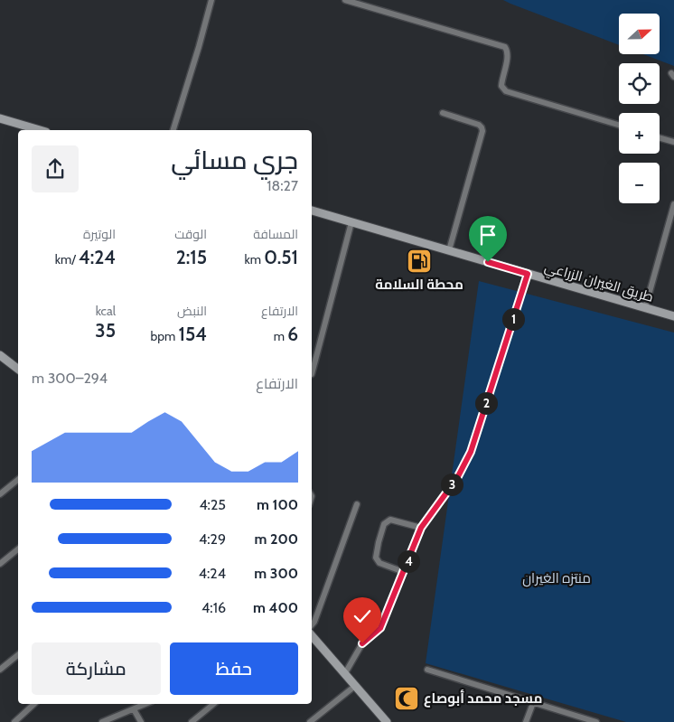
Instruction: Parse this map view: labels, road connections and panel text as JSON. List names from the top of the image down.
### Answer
{
  "streets": {
    "street": ["طريق الغيران الزراعي"]
  },
  "parks": ["منتزه الغيران"],
  "places": {
    "fuel station": ["محطة السلامة"],
    "mosque": ["مسجد محمد أبوصاع"]
  },
  "north": "right",
  "page": {
    "map_buttons": ["+", "−"],
    "heading": ["جري مسائي", "18:27"],
    "stats": [
      ["المسافة", "0.51 km"],
      ["الوقت", "2:15"],
      ["الوتيرة", "4:24 /km"],
      ["الارتفاع", "6 m"],
      ["النبض", "154 bpm"],
      ["kcal", "35"]
    ],
    "pins": [
      "1",
      "2",
      "3",
      "4"
    ],
    "chart": ["الارتفاع", "294–300 m"],
    "list": [
      {
        "name": "100 m",
        "note": "4:25"
      },
      {
        "name": "200 m",
        "note": "4:29"
      },
      {
        "name": "300 m",
        "note": "4:24"
      },
      {
        "name": "400 m",
        "note": "4:16"
      }
    ],
    "buttons": ["حفظ", "مشاركة"]
  }
}
